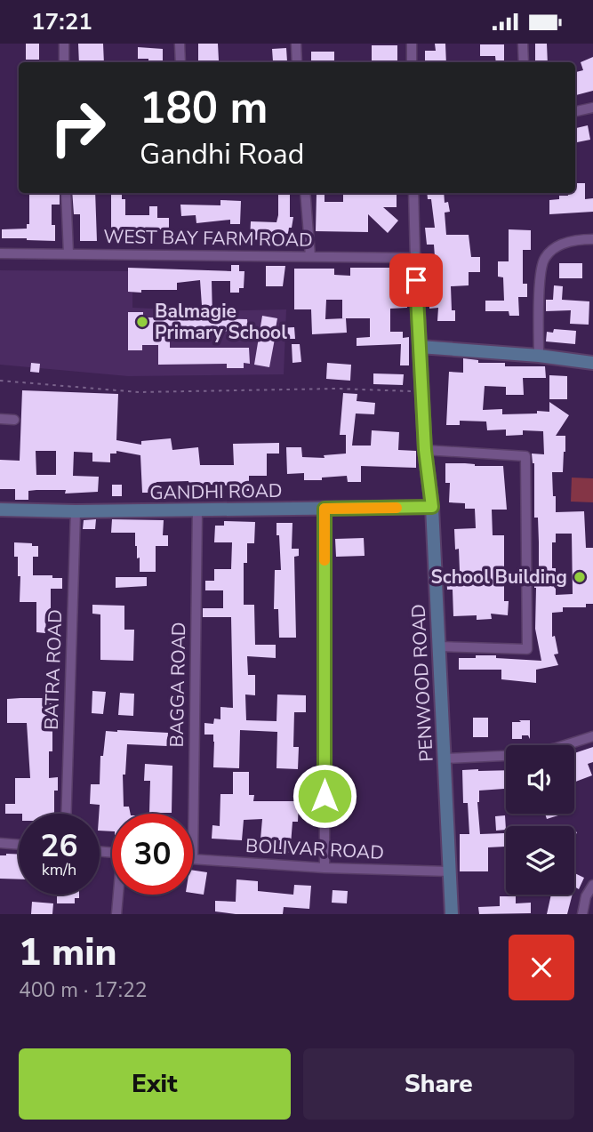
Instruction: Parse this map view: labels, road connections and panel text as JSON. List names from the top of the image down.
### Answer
{
  "streets": {
    "street": [
      "WEST BAY FARM ROAD",
      "GANDHI ROAD",
      "BATRA ROAD",
      "PENWOOD ROAD",
      "BAGGA ROAD",
      "BOLIVAR ROAD"
    ]
  },
  "crossings": [
    ["WEST BAY FARM ROAD", "PENWOOD ROAD"],
    ["GANDHI ROAD", "BATRA ROAD"],
    ["GANDHI ROAD", "PENWOOD ROAD"],
    ["GANDHI ROAD", "BAGGA ROAD"],
    ["PENWOOD ROAD", "BOLIVAR ROAD"],
    ["BAGGA ROAD", "BOLIVAR ROAD"]
  ],
  "places": ["Balmagie Primary School", "School Building"],
  "page": {
    "status": "17:21",
    "turn": ["180 m", "Gandhi Road"],
    "speed": "26 km/h",
    "limit": "30",
    "heading": ["1 min", "400 m · 17:22"],
    "buttons": ["Exit", "Share"]
  }
}
